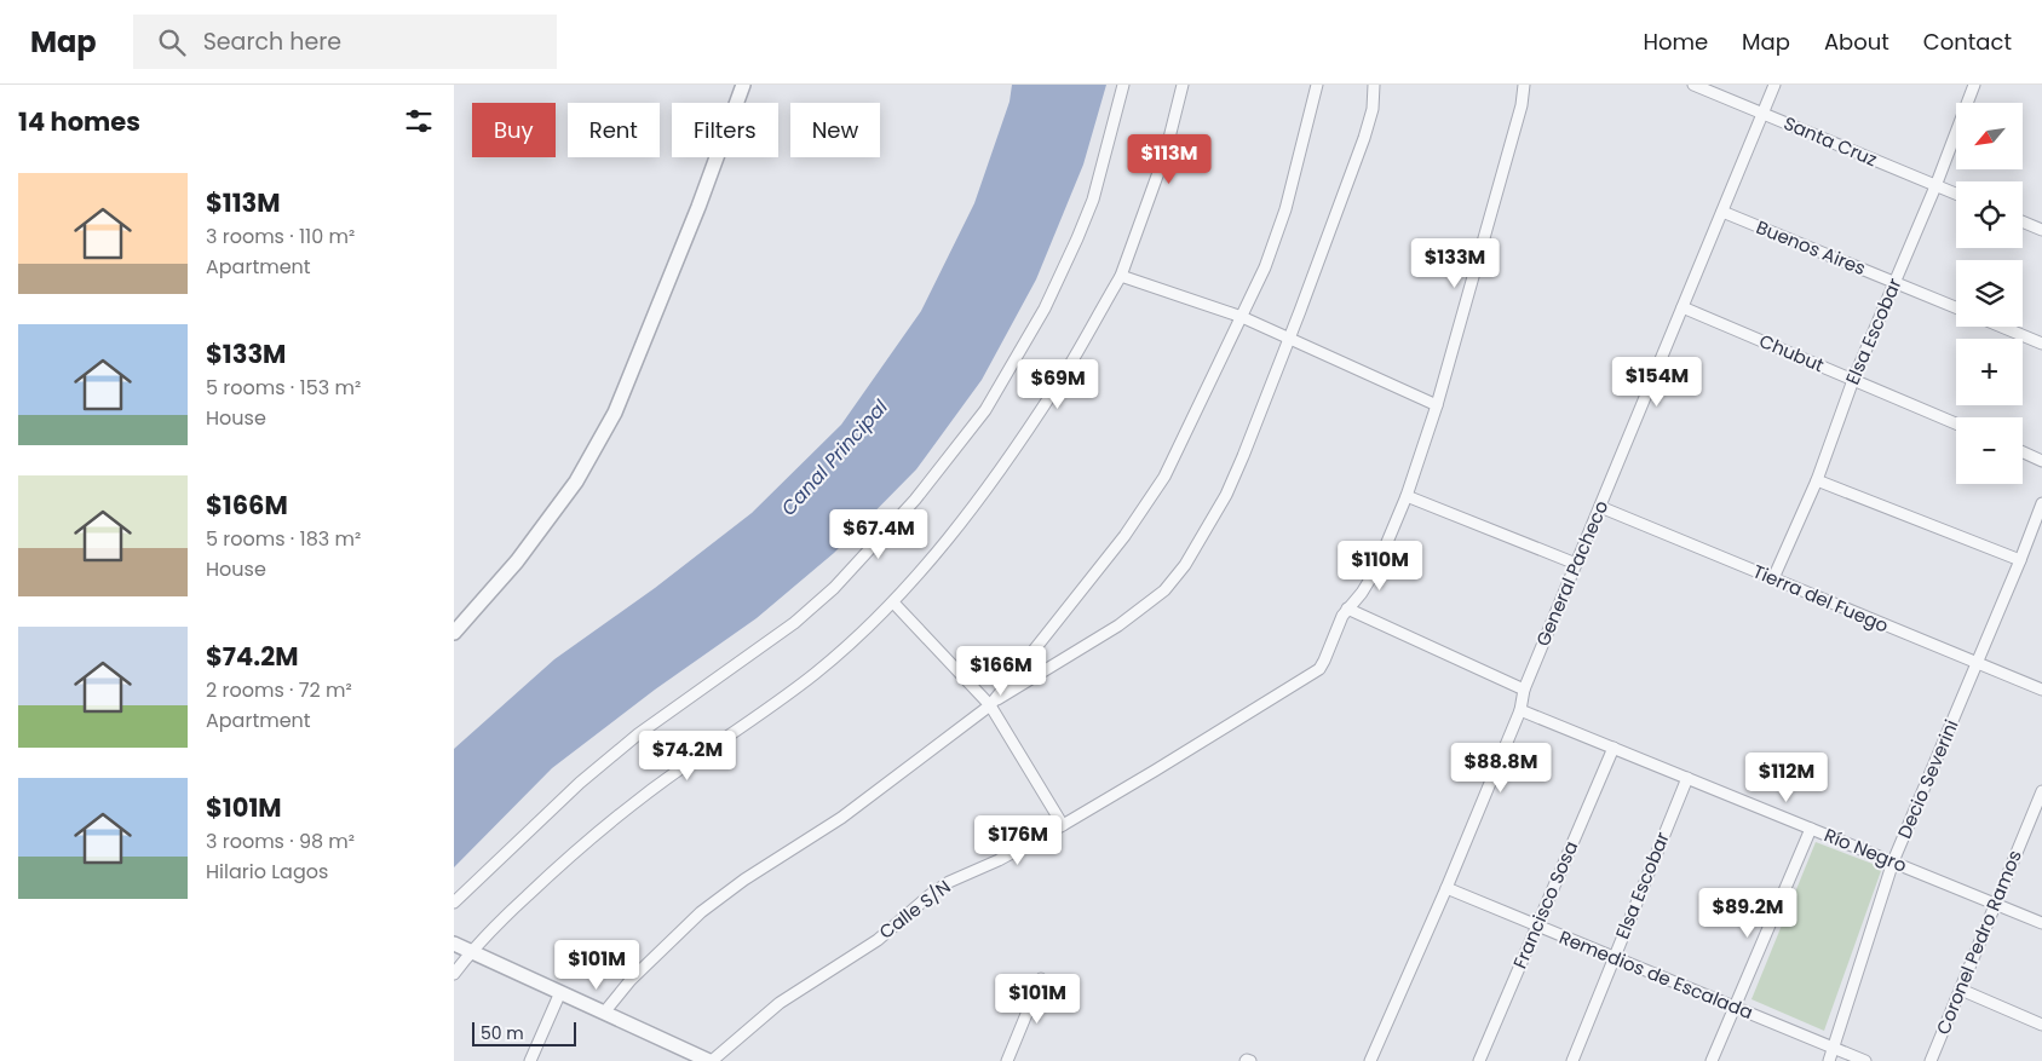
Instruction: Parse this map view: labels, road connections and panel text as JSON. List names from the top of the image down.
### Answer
{
  "streets": {
    "street": [
      "Santa Cruz",
      "Buenos Aires",
      "Elsa Escobar",
      "Chubut",
      "General Pacheco",
      "Tierra del Fuego",
      "Decio Severini",
      "Río Negro",
      "Francisco Sosa",
      "Calle S/N",
      "Coronel Pedro Ramos",
      "Remedios de Escalada"
    ]
  },
  "crossings": [
    ["Santa Cruz", "Elsa Escobar"],
    ["Santa Cruz", "General Pacheco"],
    ["Buenos Aires", "Elsa Escobar"],
    ["Buenos Aires", "General Pacheco"],
    ["Elsa Escobar", "Chubut"],
    ["Elsa Escobar", "Tierra del Fuego"],
    ["Elsa Escobar", "Río Negro"],
    ["Elsa Escobar", "Remedios de Escalada"],
    ["Chubut", "General Pacheco"],
    ["General Pacheco", "Tierra del Fuego"],
    ["General Pacheco", "Río Negro"],
    ["General Pacheco", "Remedios de Escalada"],
    ["Tierra del Fuego", "Decio Severini"],
    ["Decio Severini", "Río Negro"],
    ["Decio Severini", "Remedios de Escalada"],
    ["Río Negro", "Francisco Sosa"],
    ["Río Negro", "Coronel Pedro Ramos"],
    ["Francisco Sosa", "Remedios de Escalada"]
  ],
  "water": ["Canal Principal"],
  "scale_bar": "50 m",
  "north": "bottom left",
  "page": {
    "header": "Map",
    "search": "Search here",
    "nav": [
      "Home",
      "Map",
      "About",
      "Contact"
    ],
    "heading": "14 homes",
    "map_buttons": ["+", "−"],
    "chip": [
      "Buy",
      "Rent",
      "Filters",
      "New"
    ],
    "price": [
      "$113M",
      "$133M",
      "$154M",
      "$69M",
      "$67.4M",
      "$110M",
      "$166M",
      "$74.2M",
      "$88.8M",
      "$112M",
      "$176M",
      "$89.2M",
      "$101M",
      "$101M"
    ],
    "list": [
      {
        "name": "$113M",
        "note": "3 rooms · 110 m² · Apartment"
      },
      {
        "name": "$133M",
        "note": "5 rooms · 153 m² · House"
      },
      {
        "name": "$166M",
        "note": "5 rooms · 183 m² · House"
      },
      {
        "name": "$74.2M",
        "note": "2 rooms · 72 m² · Apartment"
      },
      {
        "name": "$101M",
        "note": "3 rooms · 98 m² · Hilario Lagos"
      }
    ],
    "scale": "50 m"
  }
}
